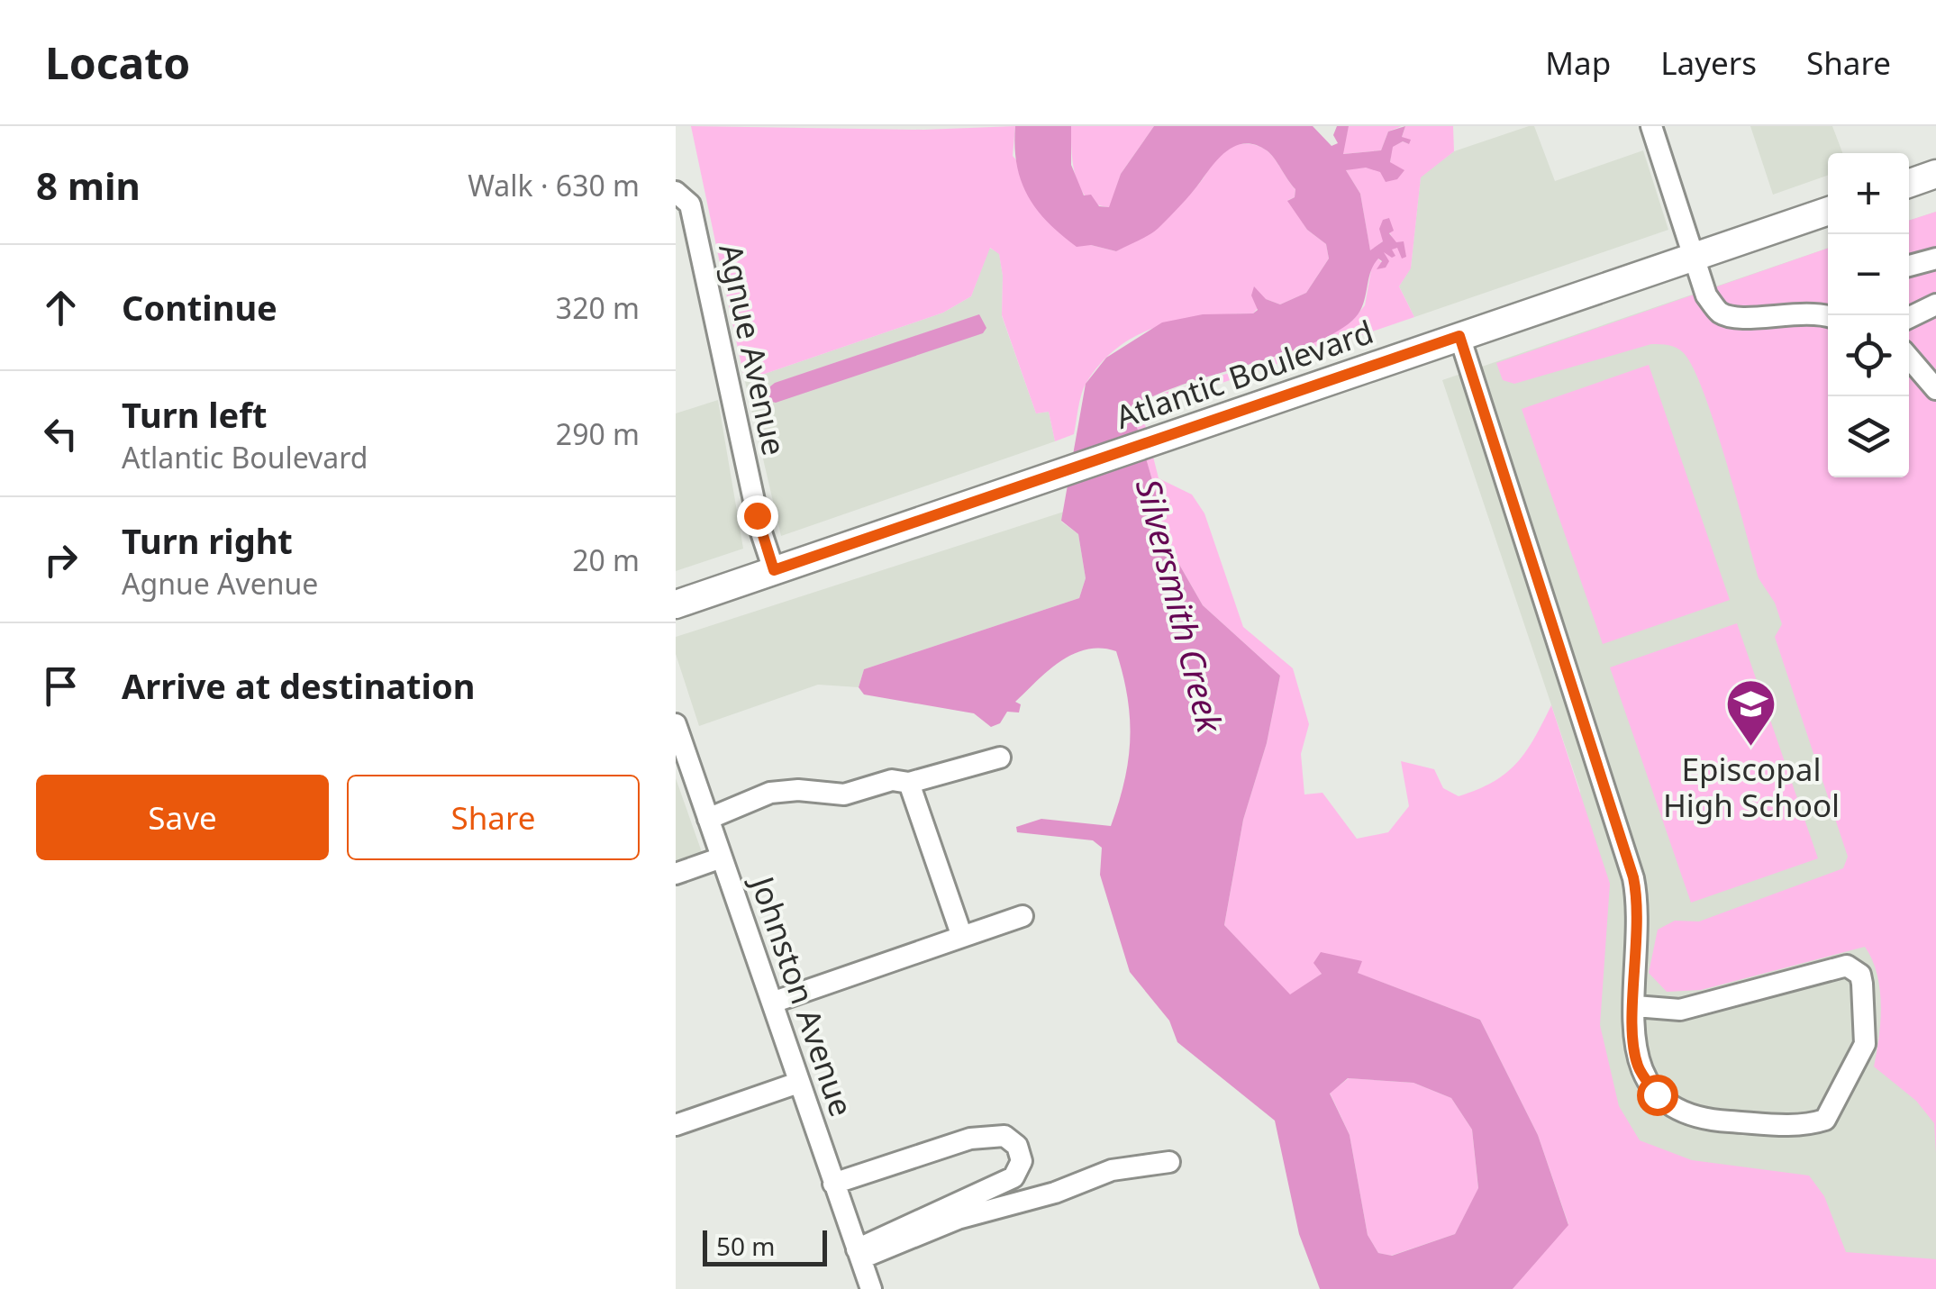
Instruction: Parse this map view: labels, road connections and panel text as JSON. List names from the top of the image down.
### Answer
{
  "streets": {
    "main road": ["Atlantic Boulevard"],
    "street": ["Agnue Avenue", "Johnston Avenue"]
  },
  "crossings": [
    ["Agnue Avenue", "Atlantic Boulevard"]
  ],
  "water": ["Silversmith Creek"],
  "places": {
    "school or university": ["Episcopal High School"]
  },
  "scale_bar": "50 m",
  "page": {
    "header": "Locato",
    "nav": ["Map", "Layers", "Share"],
    "heading": ["8 min", "Walk · 630 m"],
    "map_buttons": ["+", "−"],
    "list": [
      ["Continue", "320 m"],
      ["Turn left", "Atlantic Boulevard", "290 m"],
      ["Turn right", "Agnue Avenue", "20 m"],
      "Arrive at destination"
    ],
    "buttons": ["Save", "Share"],
    "scale": "50 m"
  }
}
